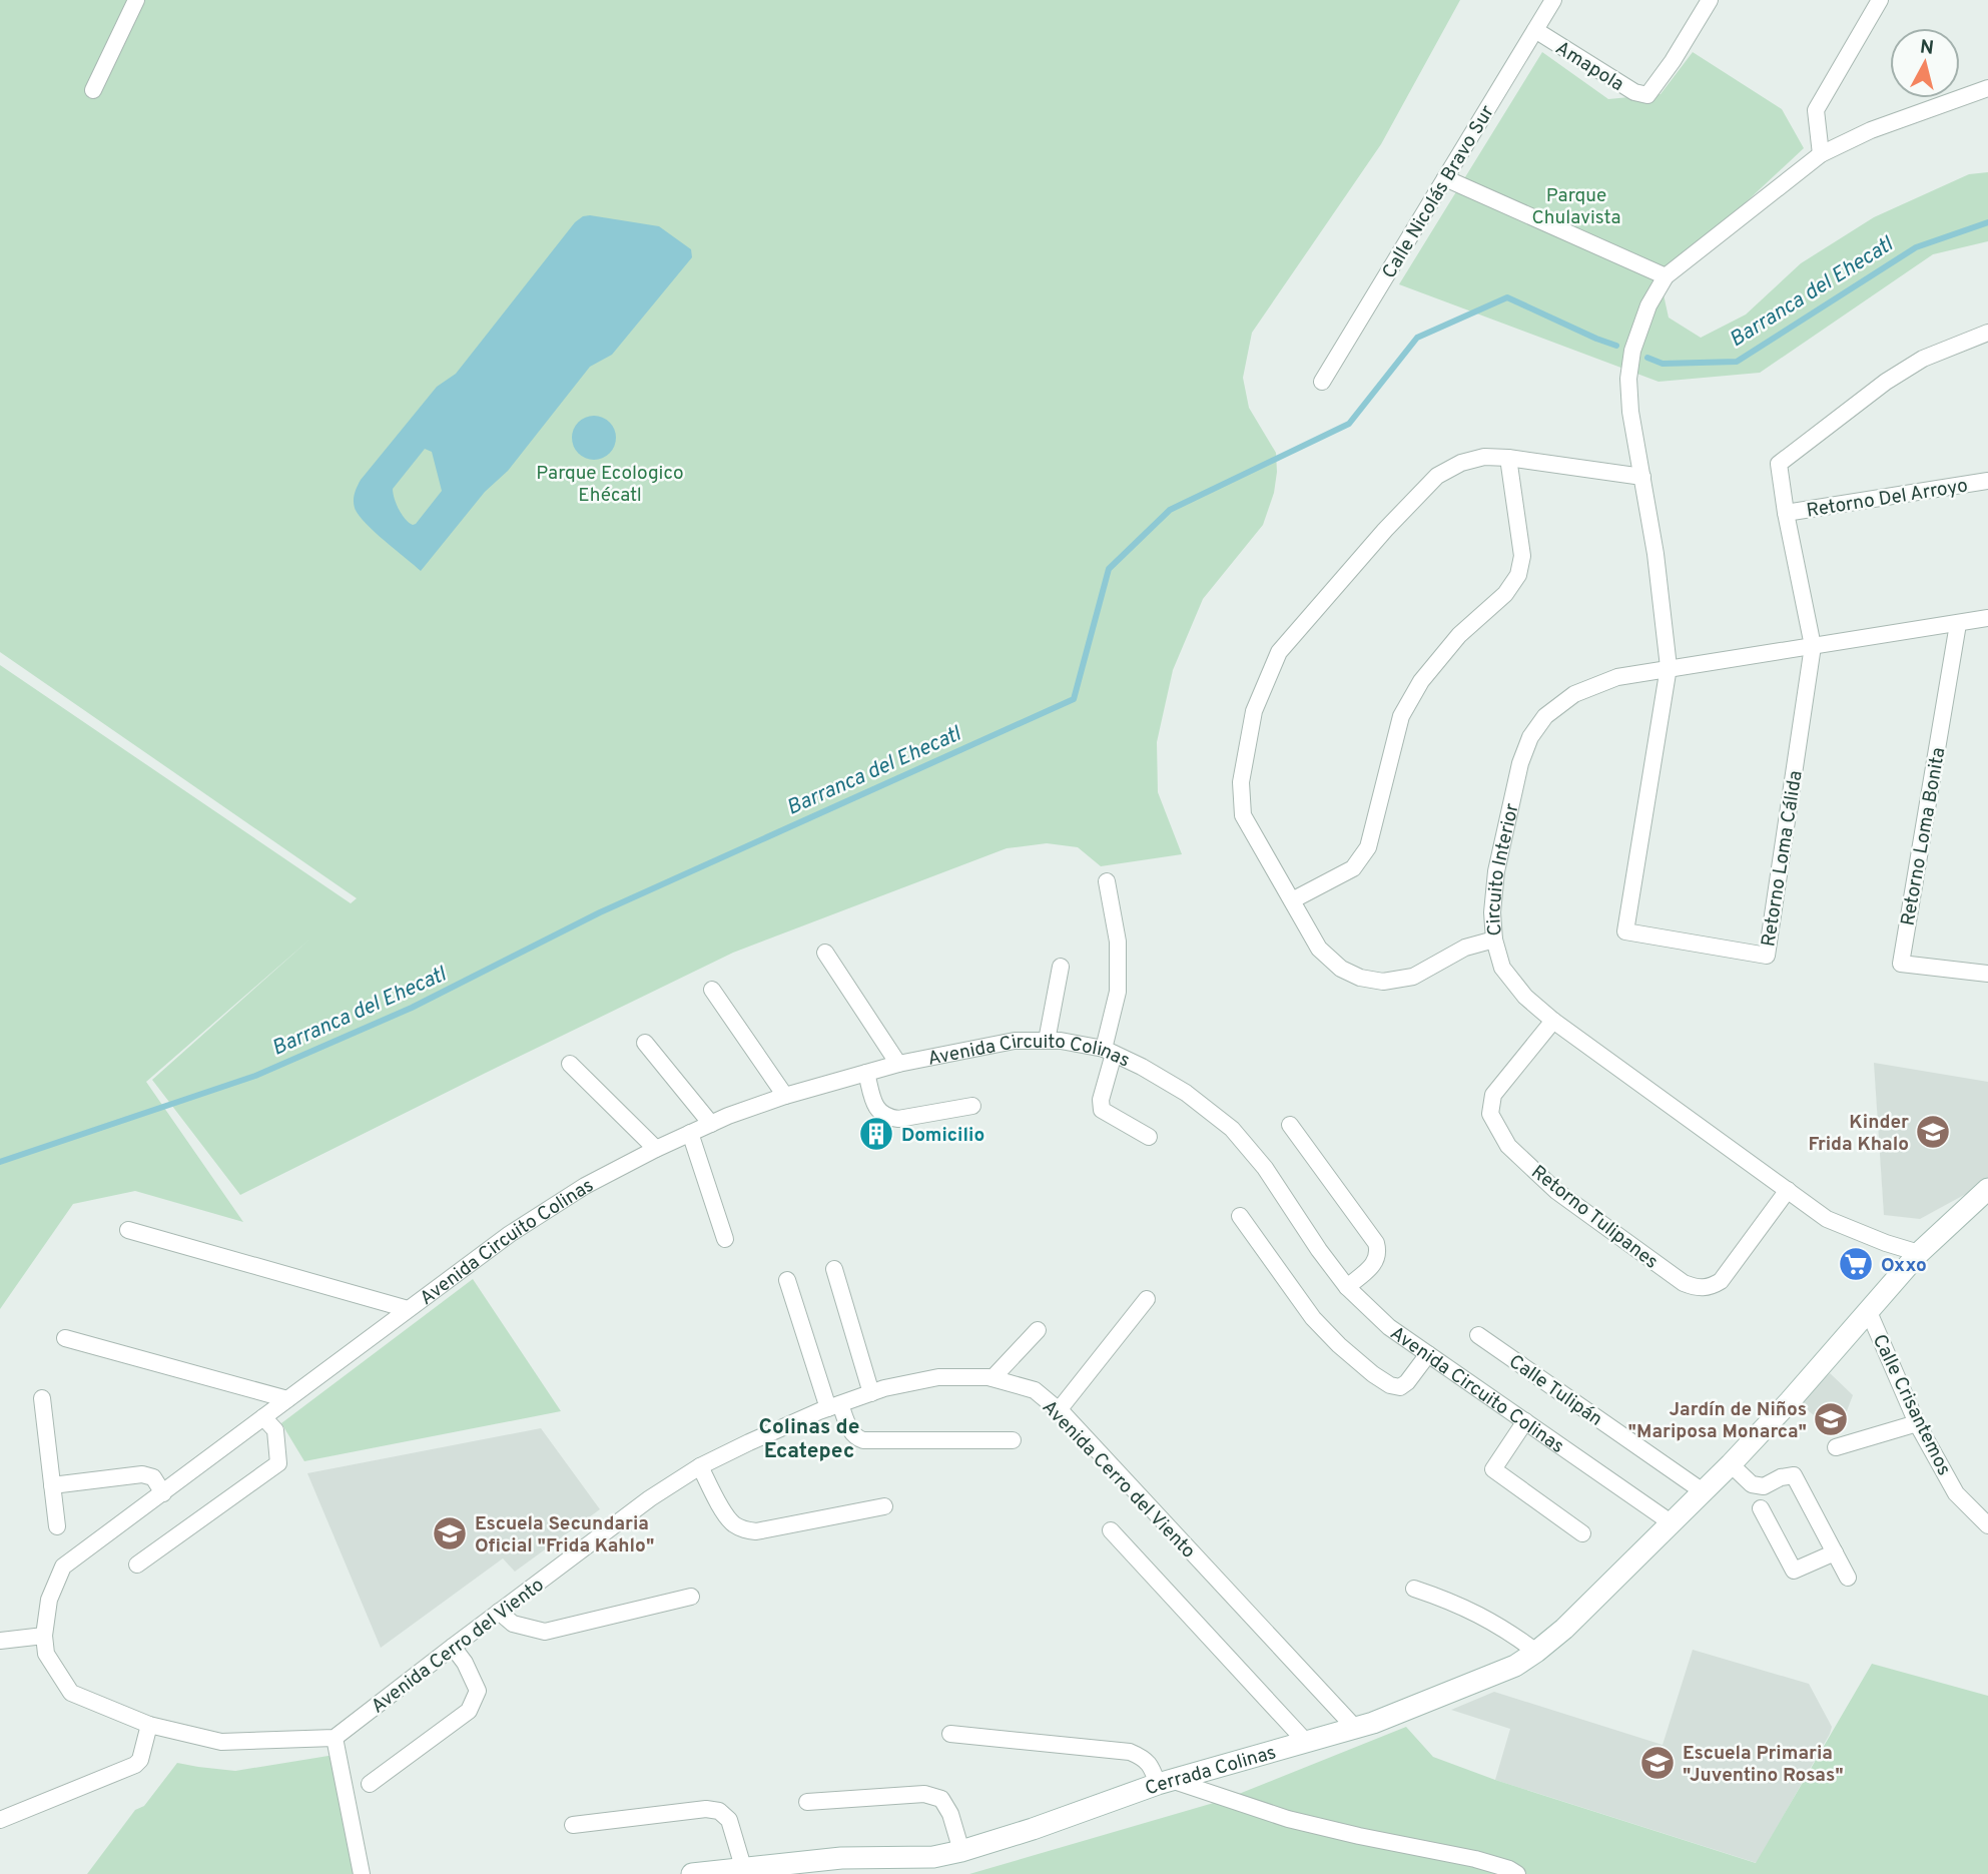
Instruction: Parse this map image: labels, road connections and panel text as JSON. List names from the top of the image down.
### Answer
{
  "streets": {
    "main road": ["Cerrada Colinas"],
    "street": [
      "Amapola",
      "Calle Nicolás Bravo Sur",
      "Retorno Del Arroyo",
      "Retorno Loma Bonita",
      "Retorno Loma Cálida",
      "Circuito Interior",
      "Avenida Circuito Colinas",
      "Retorno Tulipanes",
      "Calle Tulipán",
      "Calle Crisantemos",
      "Avenida Cerro del Viento"
    ]
  },
  "crossings": [
    ["Amapola", "Calle Nicolás Bravo Sur"],
    ["Retorno Del Arroyo", "Retorno Loma Cálida"],
    ["Retorno Del Arroyo", "Circuito Interior"],
    ["Retorno Loma Bonita", "Circuito Interior"],
    ["Retorno Loma Cálida", "Circuito Interior"],
    ["Circuito Interior", "Retorno Tulipanes"],
    ["Avenida Circuito Colinas", "Cerrada Colinas"],
    ["Avenida Cerro del Viento", "Cerrada Colinas"]
  ],
  "districts": ["Colinas de Ecatepec"],
  "water": ["Barranca del Ehecatl"],
  "parks": ["Parque Chulavista", "Parque Ecologico Ehécatl"],
  "places": {
    "school or university": [
      "Kinder Frida Khalo",
      "Jardín de Niños \"Mariposa Monarca\"",
      "Escuela Secundaria Oficial \"Frida Kahlo\"",
      "Escuela Primaria \"Juventino Rosas\""
    ],
    "building": ["Domicilio"],
    "supermarket": ["Oxxo"]
  },
  "north": "top"
}
